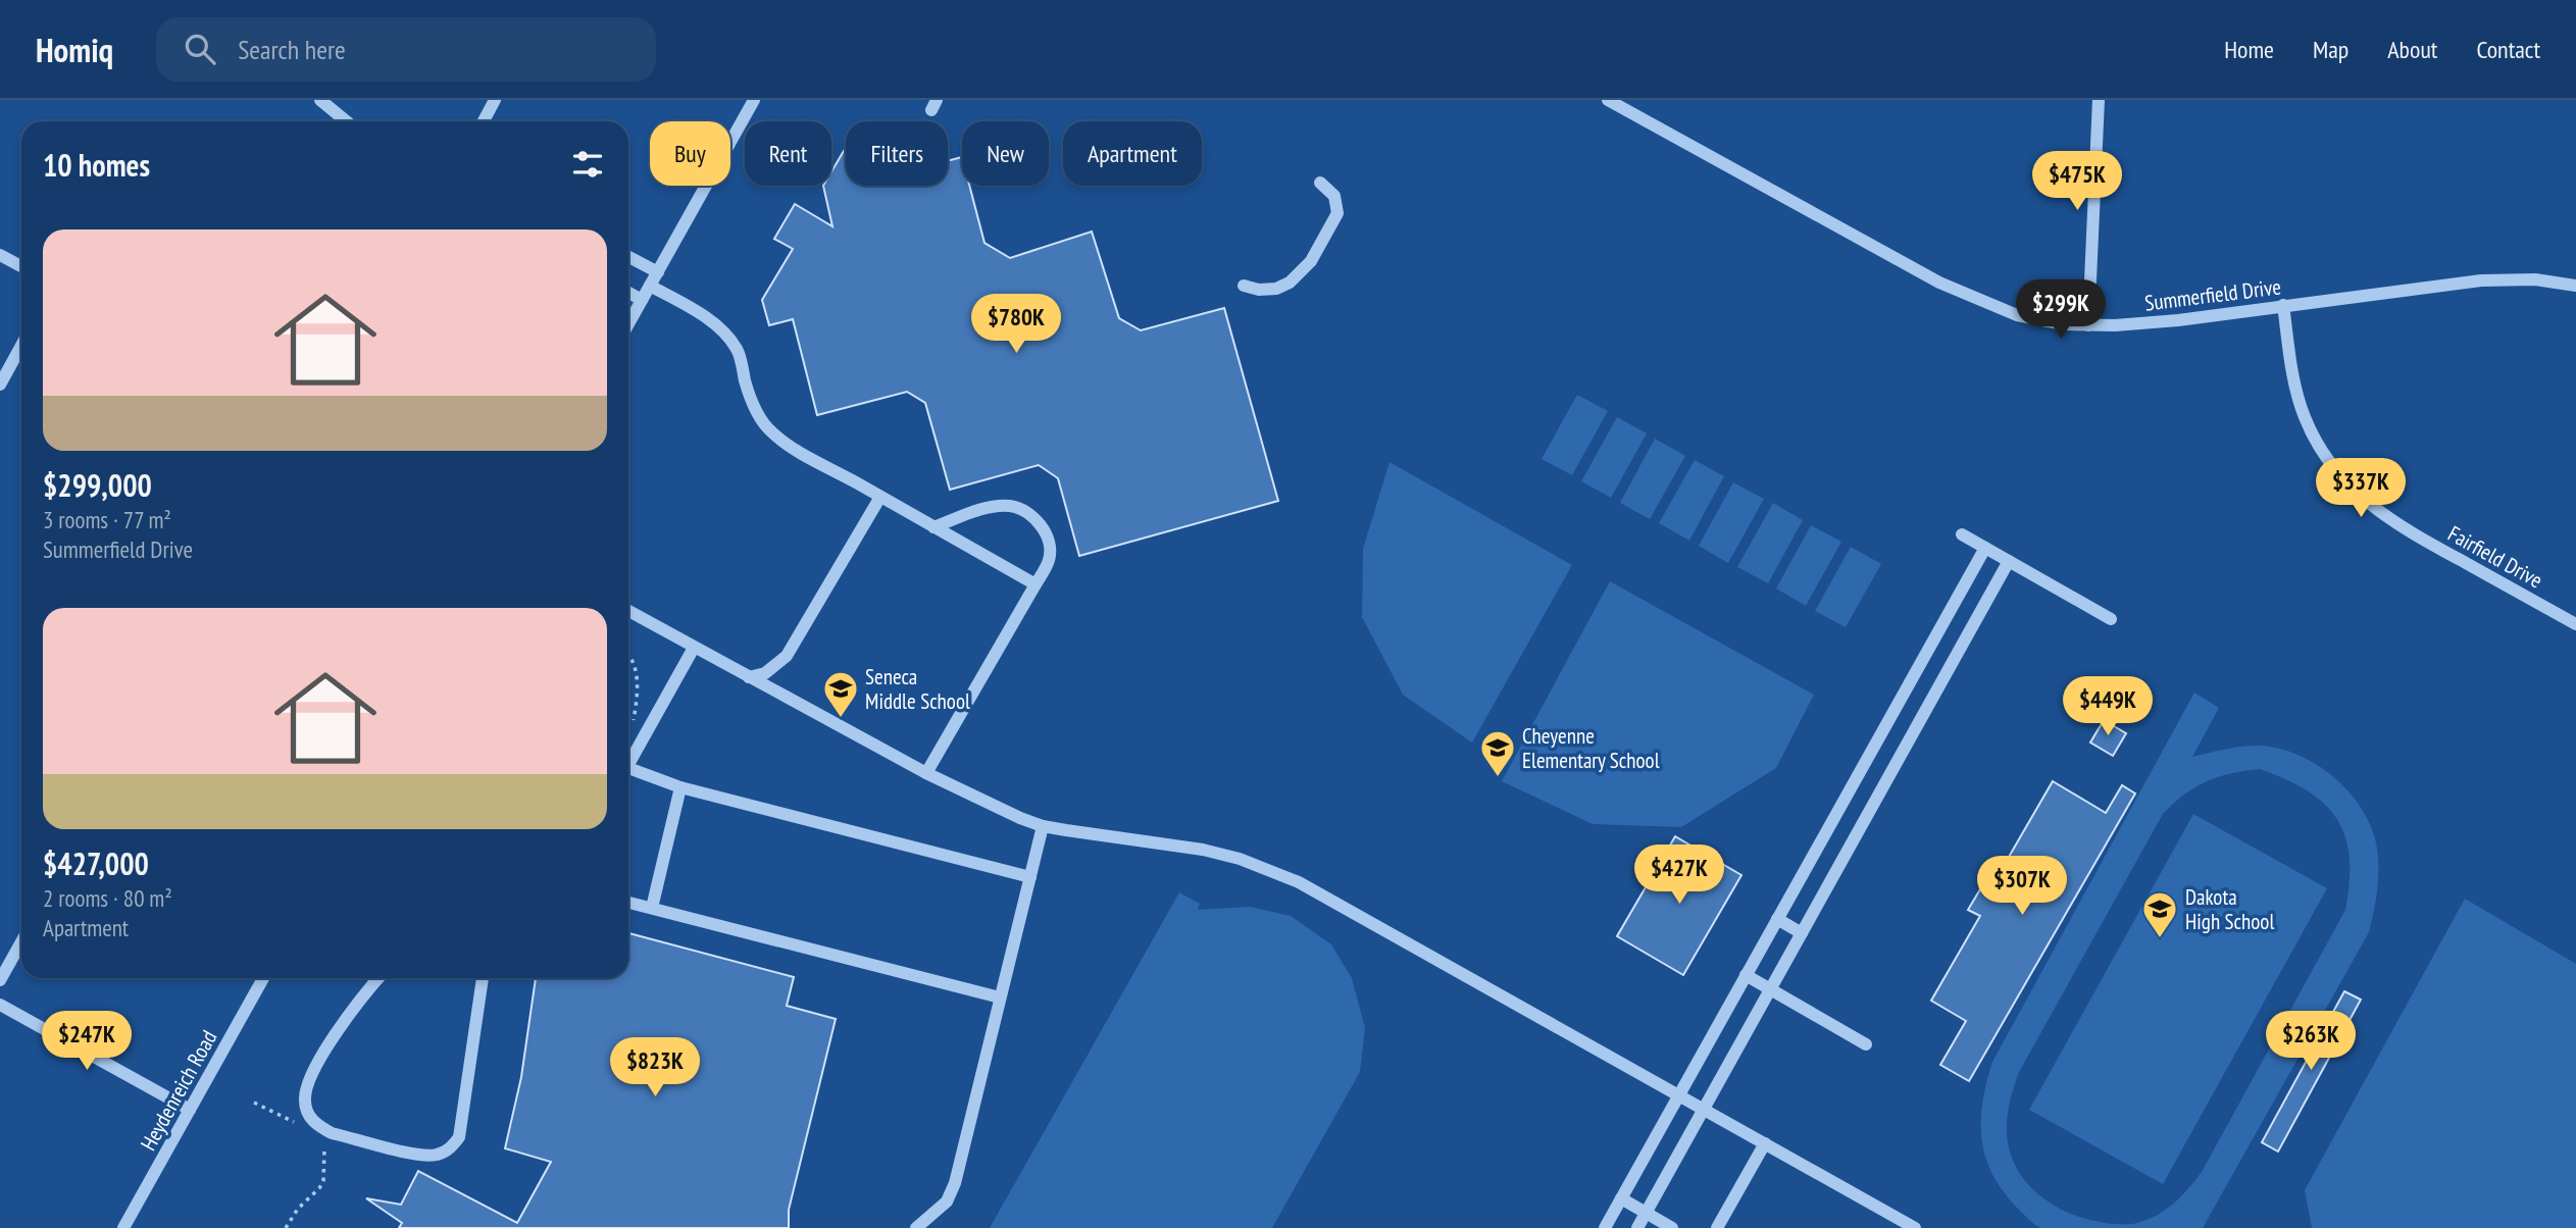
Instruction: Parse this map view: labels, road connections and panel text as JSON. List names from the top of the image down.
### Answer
{
  "streets": {
    "street": ["Summerfield Drive", "Fairfield Drive", "Heydenreich Road"]
  },
  "crossings": [
    ["Summerfield Drive", "Fairfield Drive"]
  ],
  "places": {
    "school or university": ["Seneca Middle School", "Cheyenne Elementary School", "Dakota High School"]
  },
  "page": {
    "header": "Homiq",
    "search": "Search here",
    "nav": [
      "Home",
      "Map",
      "About",
      "Contact"
    ],
    "chip": [
      "Buy",
      "Rent",
      "Filters",
      "New",
      "Apartment"
    ],
    "heading": "10 homes",
    "price": [
      "$475K",
      "$299K",
      "$780K",
      "$337K",
      "$449K",
      "$427K",
      "$307K",
      "$247K",
      "$263K",
      "$823K"
    ],
    "list": [
      {
        "name": "$299,000",
        "note": "3 rooms · 77 m² · Summerfield Drive"
      },
      {
        "name": "$427,000",
        "note": "2 rooms · 80 m² · Apartment"
      }
    ]
  }
}
